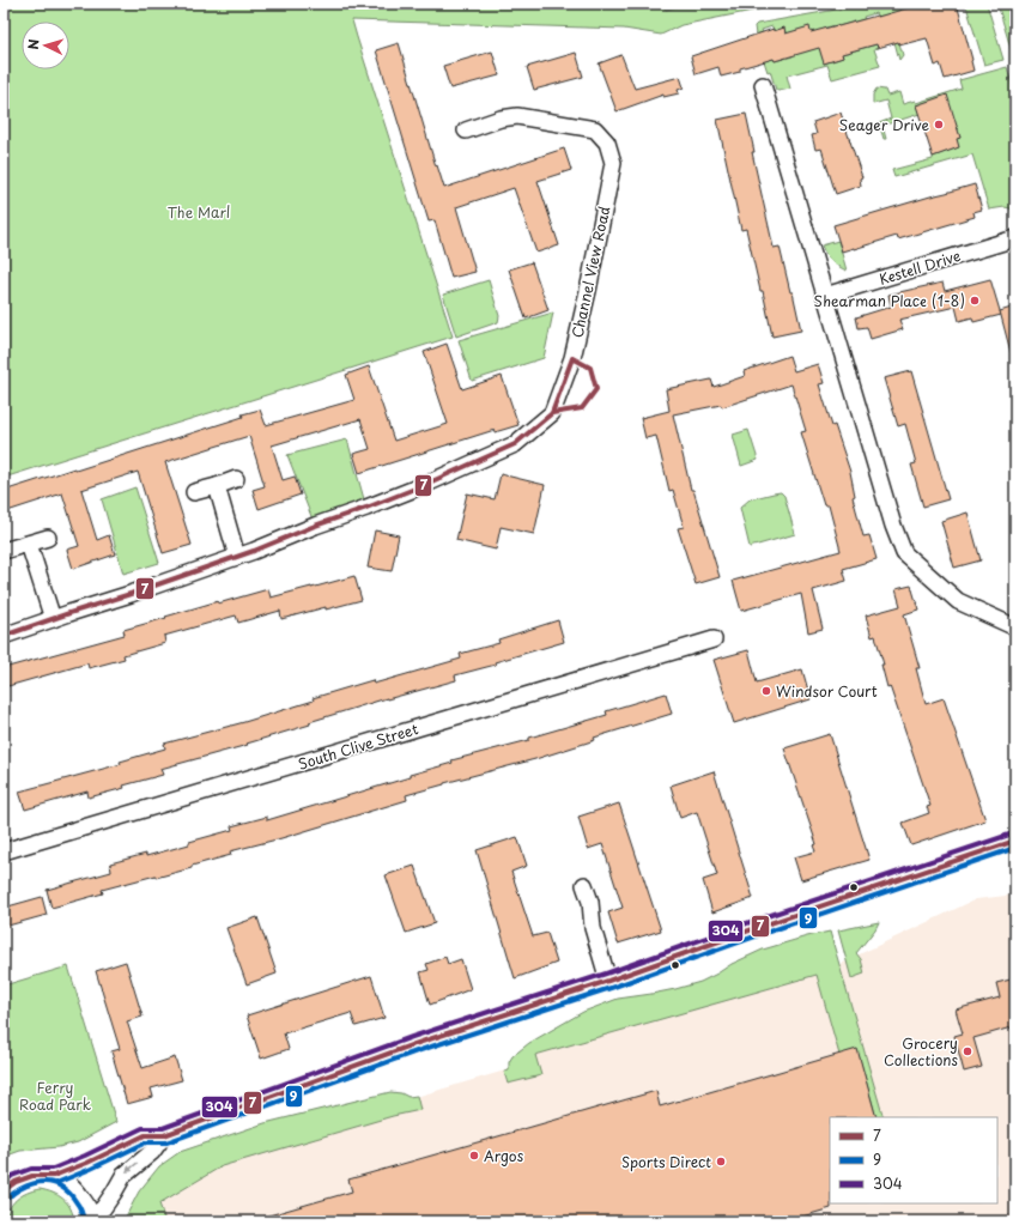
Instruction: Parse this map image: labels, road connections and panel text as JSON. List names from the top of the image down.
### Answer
{
  "streets": {
    "street": ["Kestell Drive", "Channel View Road", "South Clive Street"]
  },
  "parks": ["The Marl", "Ferry Road Park"],
  "places": [
    "Seager Drive",
    "Shearman Place (1-8)",
    "Windsor Court",
    "Grocery Collections",
    "Argos",
    "Sports Direct"
  ],
  "lines": ["transit line 7", "transit line 304", "transit line 9"],
  "legend": ["7", "9", "304"],
  "north": "left"
}
